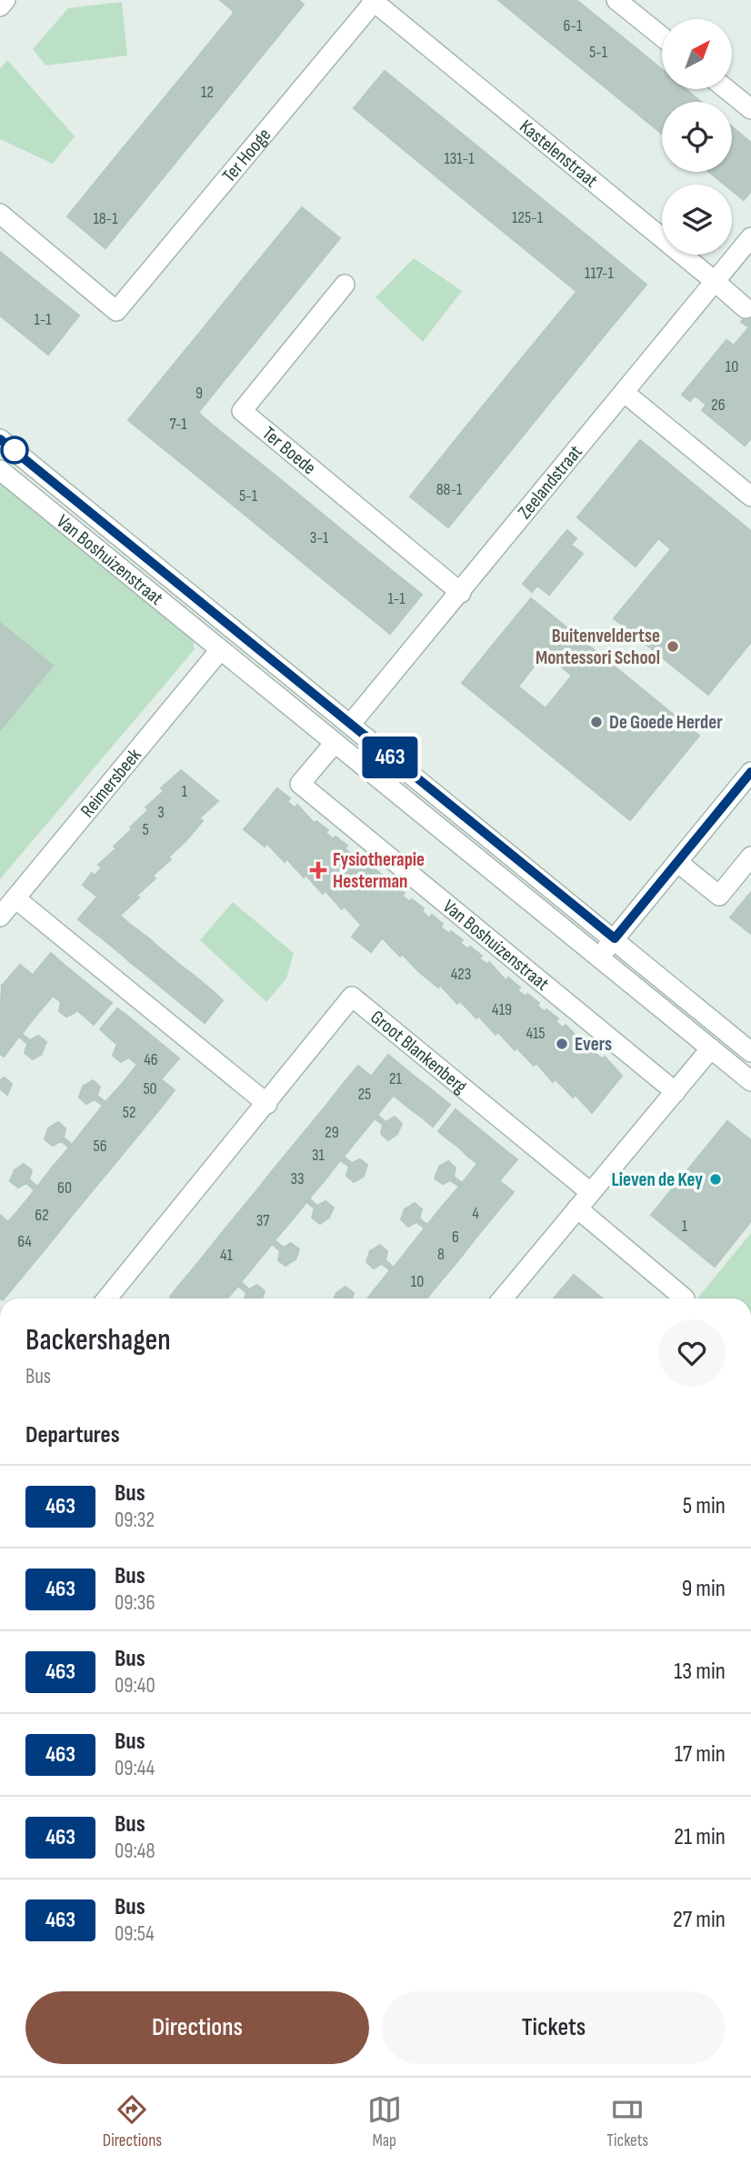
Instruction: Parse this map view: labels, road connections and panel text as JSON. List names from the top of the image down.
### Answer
{
  "streets": {
    "street": [
      "Kastelenstraat",
      "Ter Hooge",
      "Ter Boede",
      "Zeelandstraat",
      "Van Boshuizenstraat",
      "Reimersbeek",
      "Groot Blankenberg"
    ]
  },
  "crossings": [
    ["Kastelenstraat", "Ter Hooge"],
    ["Kastelenstraat", "Zeelandstraat"],
    ["Ter Boede", "Zeelandstraat"],
    ["Zeelandstraat", "Van Boshuizenstraat"],
    ["Van Boshuizenstraat", "Reimersbeek"]
  ],
  "places": {
    "other": [
      "Buitenveldertse Montessori School",
      "De Goede Herder",
      "Evers",
      "Lieven de Key"
    ],
    "health": ["Fysiotherapie Hesterman"]
  },
  "lines": ["bus line 463"],
  "house_numbers": [
    "6-1",
    "5-1",
    "12",
    "131-1",
    "125-1",
    "18-1",
    "117-1",
    "1-1",
    "10",
    "9",
    "26",
    "7-1",
    "88-1",
    "5-1",
    "3-1",
    "1-1",
    "1",
    "3",
    "5",
    "423",
    "419",
    "415",
    "46",
    "21",
    "50",
    "25",
    "52",
    "29",
    "56",
    "31",
    "33",
    "60",
    "4",
    "62",
    "37",
    "1",
    "6",
    "64",
    "8",
    "41",
    "10"
  ],
  "north": "top right",
  "page": {
    "on_map": "463",
    "heading": [
      ["Backershagen", "Bus"],
      "Departures"
    ],
    "list": [
      {
        "mark": "463",
        "name": "Bus",
        "note": "09:32",
        "value": "5 min"
      },
      {
        "mark": "463",
        "name": "Bus",
        "note": "09:36",
        "value": "9 min"
      },
      {
        "mark": "463",
        "name": "Bus",
        "note": "09:40",
        "value": "13 min"
      },
      {
        "mark": "463",
        "name": "Bus",
        "note": "09:44",
        "value": "17 min"
      },
      {
        "mark": "463",
        "name": "Bus",
        "note": "09:48",
        "value": "21 min"
      },
      {
        "mark": "463",
        "name": "Bus",
        "note": "09:54",
        "value": "27 min"
      }
    ],
    "buttons": ["Directions", "Tickets"],
    "tabs": ["Directions", "Map", "Tickets"]
  }
}
